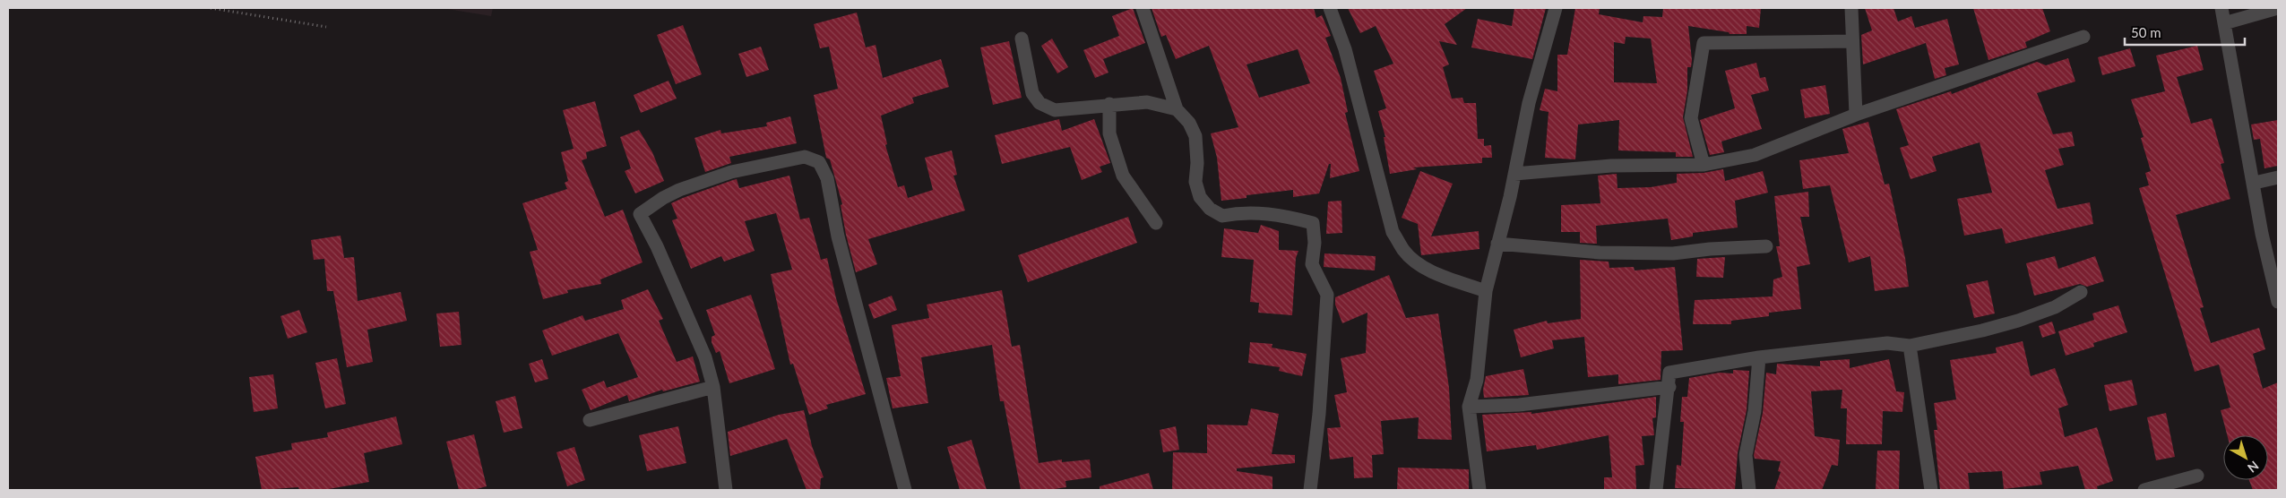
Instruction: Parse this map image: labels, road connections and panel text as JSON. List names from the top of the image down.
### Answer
{
  "scale_bar": "50 m",
  "north": "bottom right"
}
